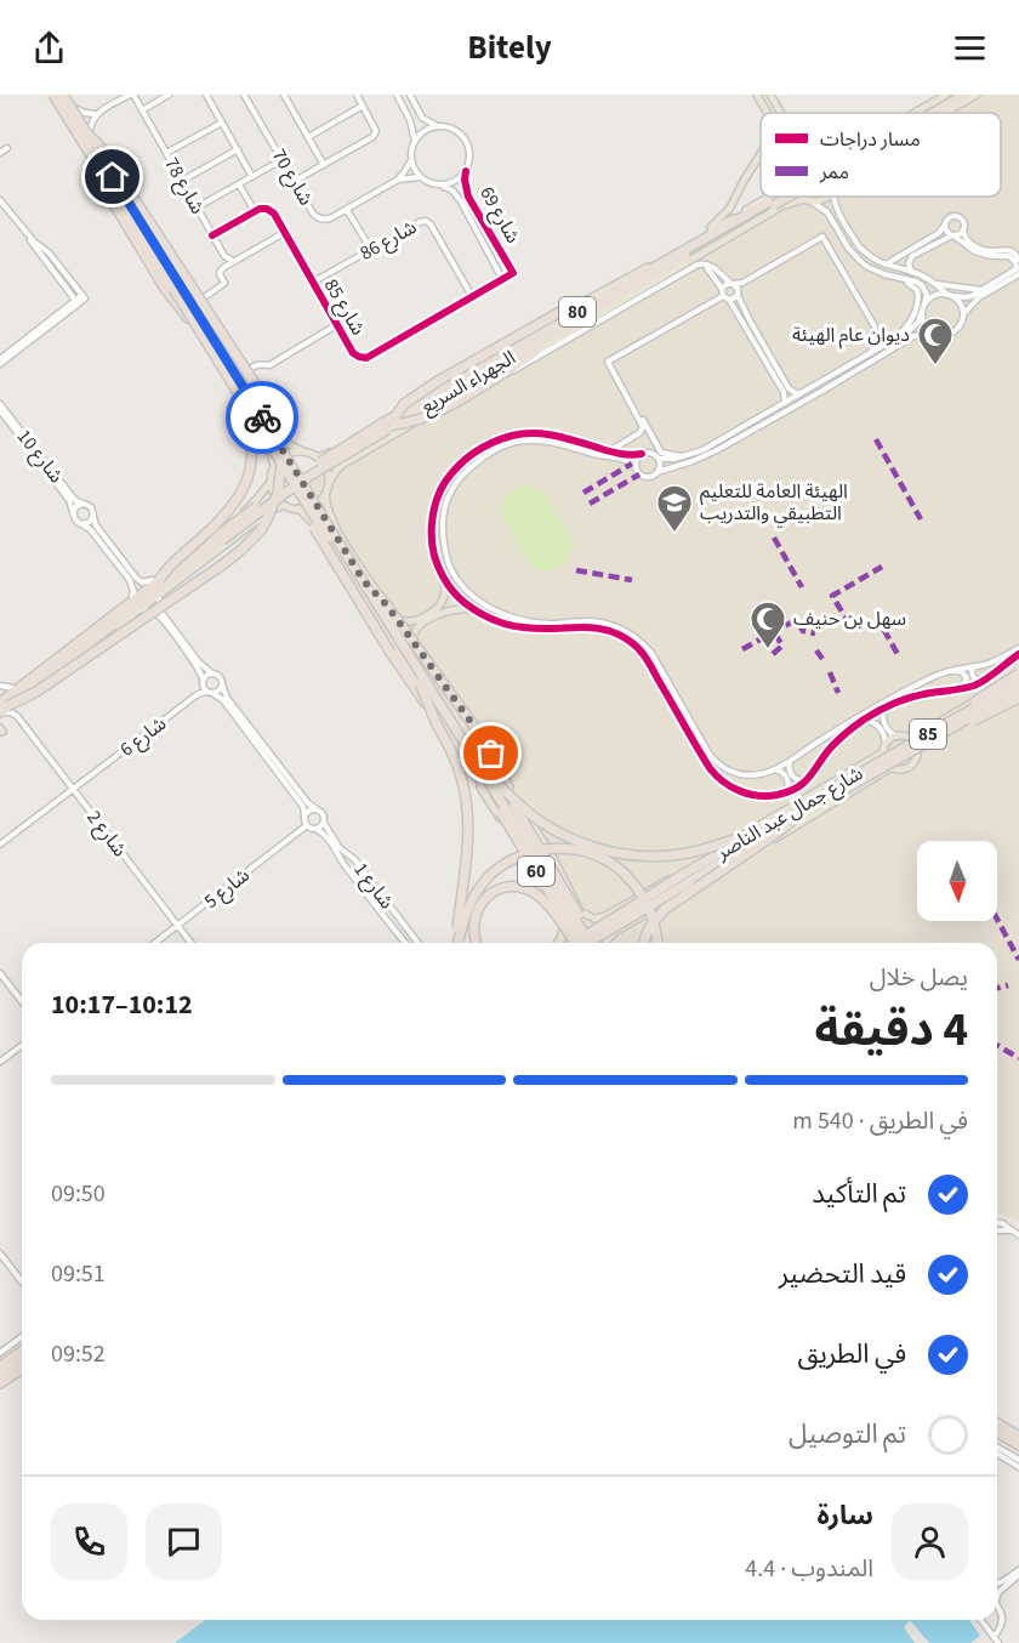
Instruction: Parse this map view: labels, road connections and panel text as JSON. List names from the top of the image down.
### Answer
{
  "streets": {
    "highway": [
      "80",
      "الجهراء السريع",
      "85",
      "شارع جمال عبد الناصر",
      "60"
    ],
    "street": [
      "شارع 70",
      "شارع 78",
      "شارع 69",
      "شارع 86",
      "شارع 85",
      "شارع 10",
      "شارع 6",
      "شارع 2",
      "شارع 1",
      "شارع 5"
    ]
  },
  "crossings": [
    ["شارع 70", "شارع 69"],
    ["شارع 69", "شارع 85"],
    ["شارع 86", "شارع 85"],
    ["شارع 6", "شارع 2"],
    ["شارع 2", "شارع 5"],
    ["شارع 1", "شارع 5"]
  ],
  "places": {
    "mosque": ["ديوان عام الهيئة", "سهل بن حنيف"],
    "school or university": ["الهيئة العامة للتعليم التطبيقي والتدريب"]
  },
  "legend": ["مسار دراجات", "ممر"],
  "north": "bottom",
  "page": {
    "header": "Bitely",
    "heading": ["4 دقيقة", "يصل خلال", "10:12–10:17"],
    "panel": ["سارة", "المندوب · 4.4"],
    "bar": "في الطريق · 540 m",
    "list": [
      ["تم التأكيد", "09:50"],
      ["قيد التحضير", "09:51"],
      ["في الطريق", "09:52"],
      "تم التوصيل"
    ]
  }
}
